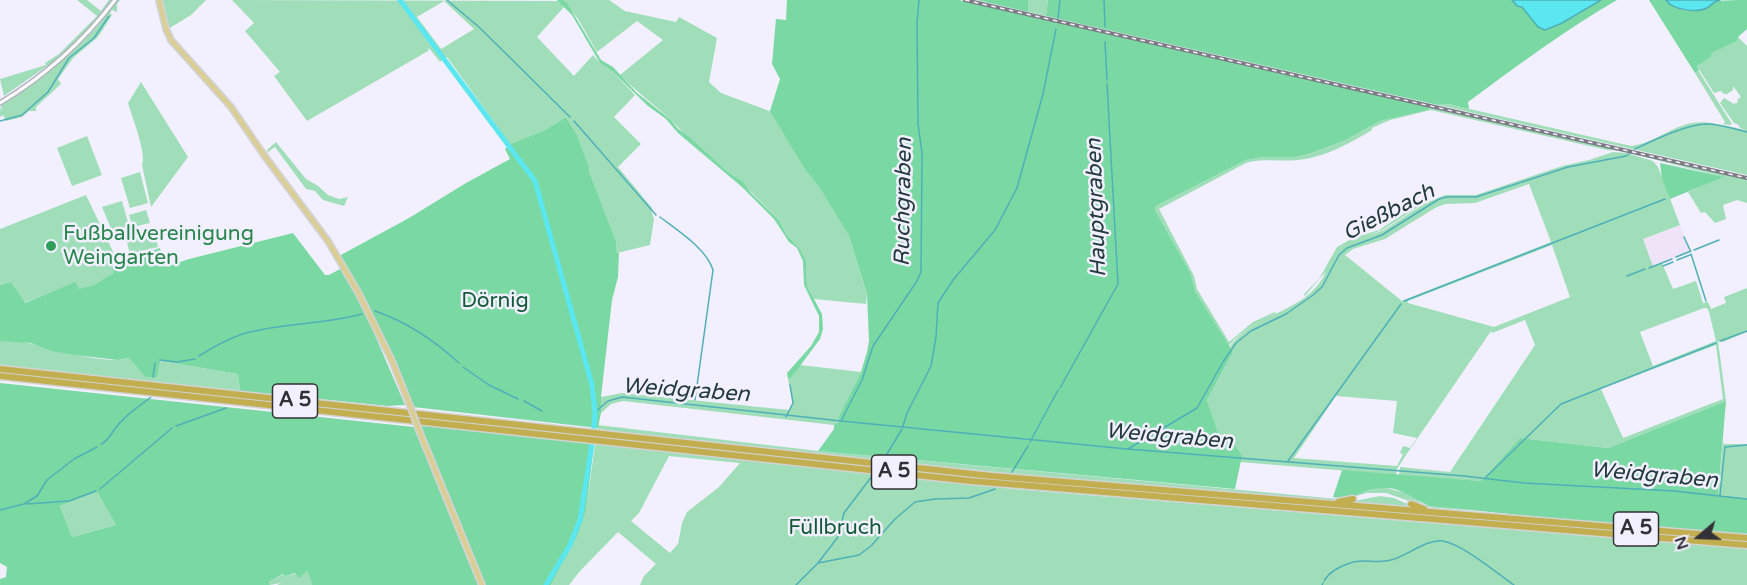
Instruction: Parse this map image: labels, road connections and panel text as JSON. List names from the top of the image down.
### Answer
{
  "streets": {
    "highway": ["A 5"]
  },
  "water": [
    "Ruchgraben",
    "Hauptgraben",
    "Gießbach",
    "Weidgraben"
  ],
  "parks": ["Dörnig", "Füllbruch"],
  "places": ["Fußballvereinigung Weingarten"],
  "north": "left"
}
